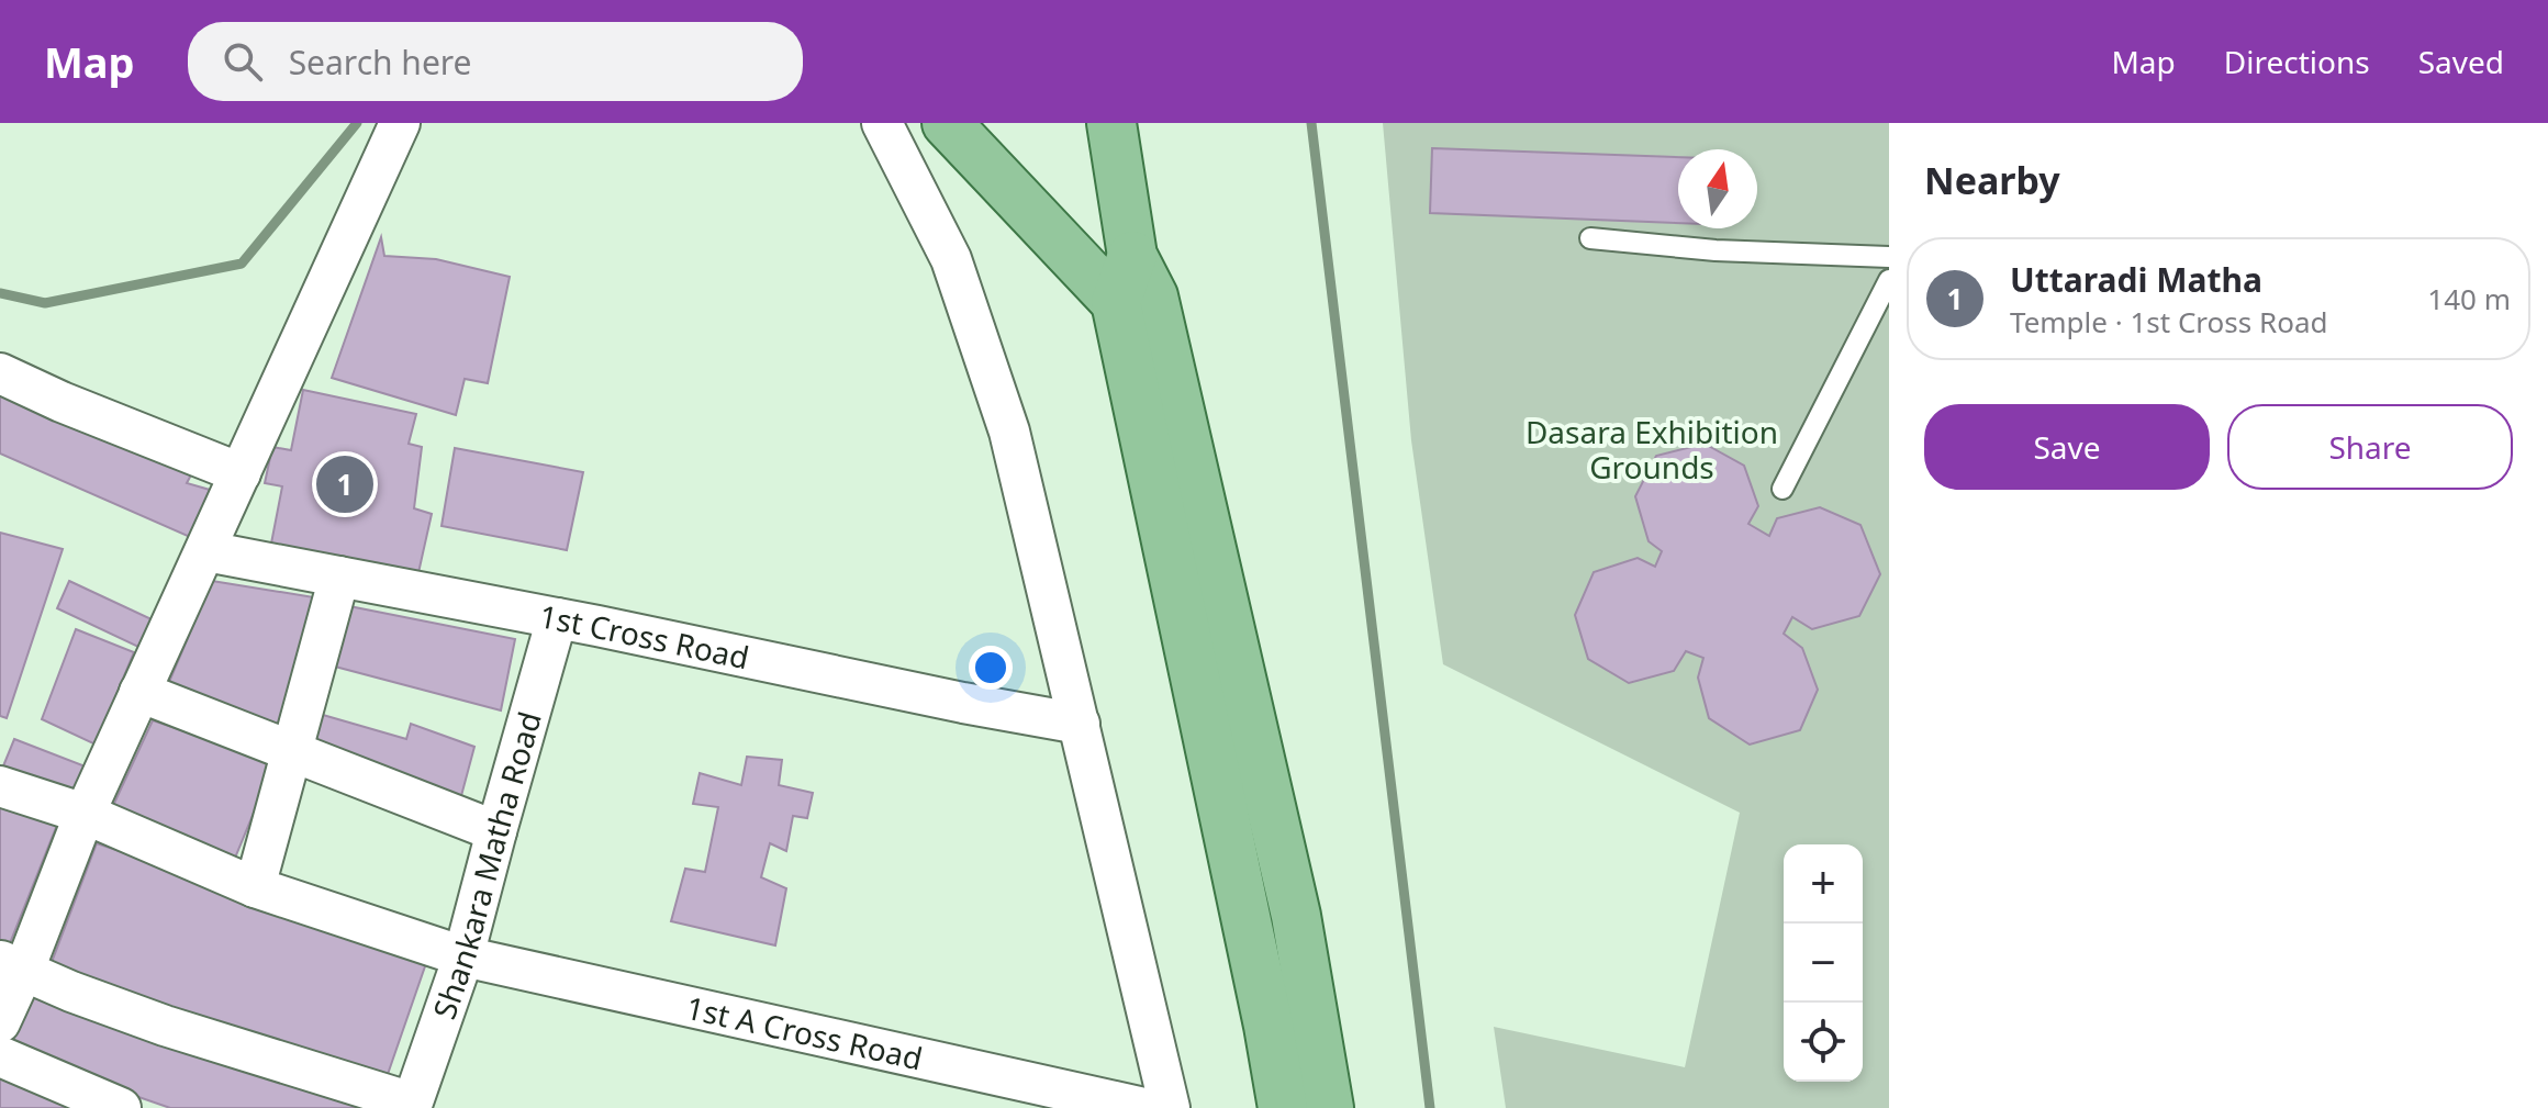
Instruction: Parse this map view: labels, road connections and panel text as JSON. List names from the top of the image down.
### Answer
{
  "streets": {
    "street": ["1st Cross Road", "Shankara Matha Road", "1st A Cross Road"]
  },
  "crossings": [
    ["1st Cross Road", "Shankara Matha Road"],
    ["Shankara Matha Road", "1st A Cross Road"]
  ],
  "parks": ["Dasara Exhibition Grounds"],
  "north": "top",
  "page": {
    "header": "Map",
    "search": "Search here",
    "nav": ["Map", "Directions", "Saved"],
    "heading": "Nearby",
    "list": [
      {
        "mark": "1",
        "name": "Uttaradi Matha",
        "note": "Temple · 1st Cross Road",
        "value": "140 m"
      }
    ],
    "buttons": ["Save", "Share"],
    "pins": "1",
    "map_buttons": ["+", "−"]
  }
}
